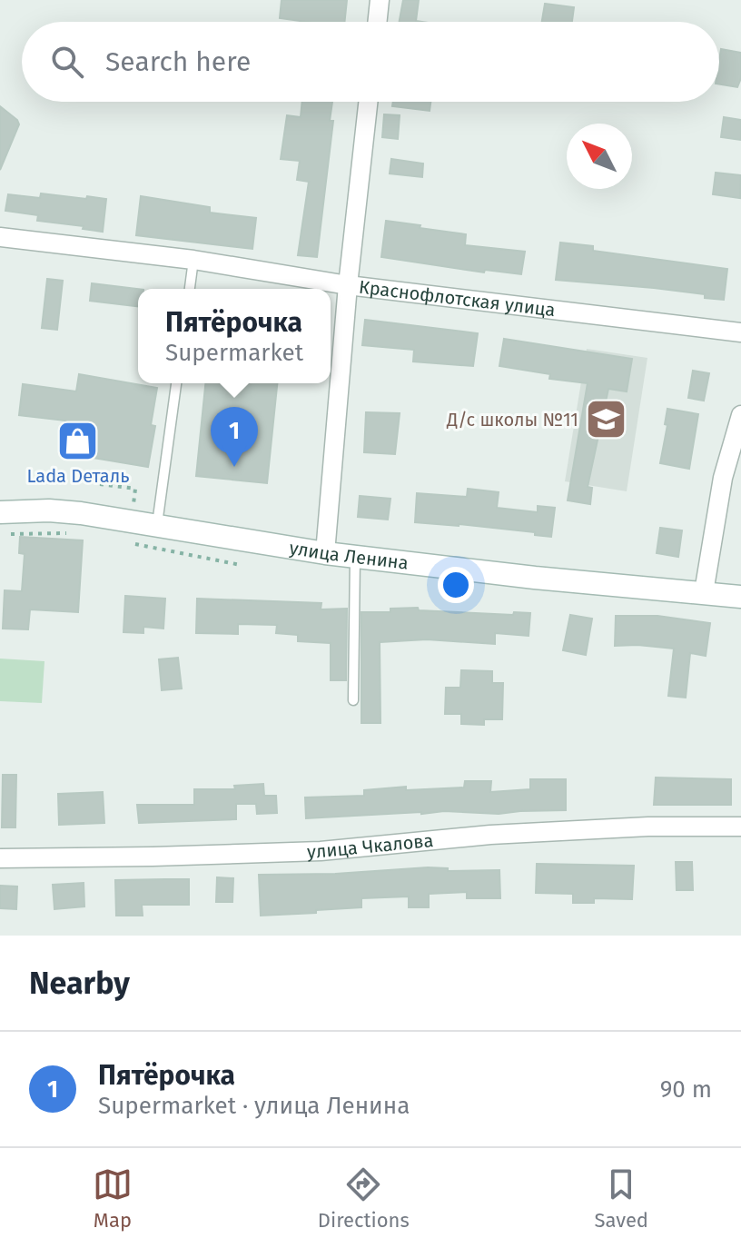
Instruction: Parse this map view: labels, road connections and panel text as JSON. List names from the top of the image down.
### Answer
{
  "streets": {
    "main road": ["улица Ленина"],
    "street": ["Краснофлотская улица", "улица Чкалова"]
  },
  "places": {
    "school or university": ["Д/с школы №11"],
    "shop": ["Lada Dеталь"]
  },
  "north": "top left",
  "page": {
    "search": "Search here",
    "popup": ["Пятёрочка", "Supermarket"],
    "pins": "1",
    "heading": "Nearby",
    "list": [
      {
        "mark": "1",
        "name": "Пятёрочка",
        "note": "Supermarket · улица Ленина",
        "value": "90 m"
      }
    ],
    "nav": ["Map", "Directions", "Saved"]
  }
}
